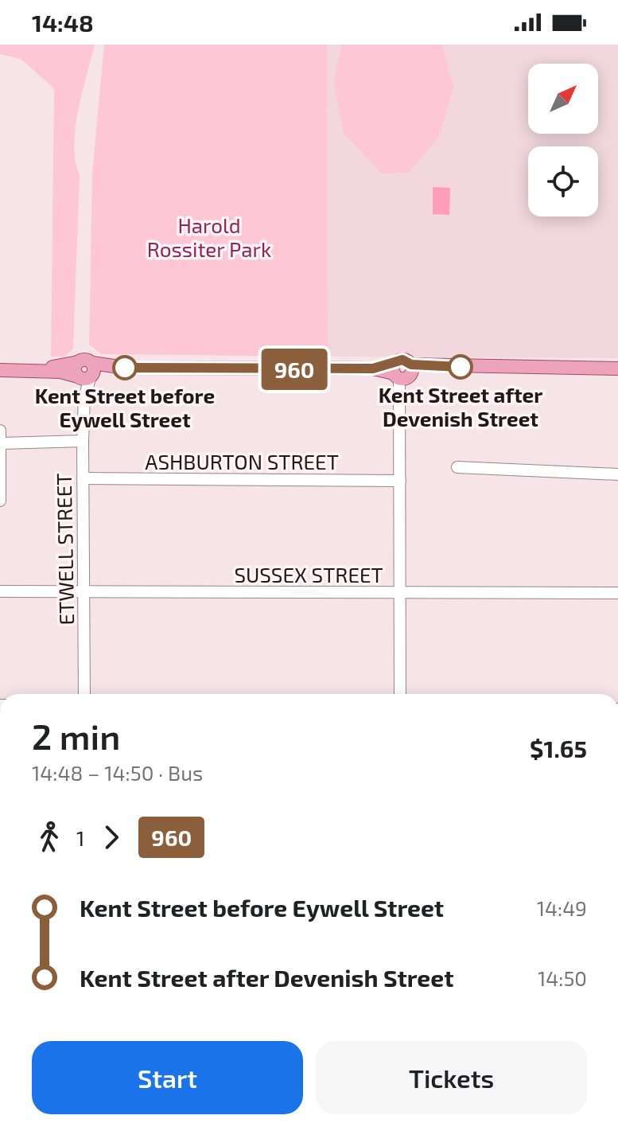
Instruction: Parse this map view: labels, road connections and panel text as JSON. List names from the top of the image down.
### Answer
{
  "streets": {
    "street": ["ASHBURTON STREET", "ETWELL STREET", "SUSSEX STREET"]
  },
  "crossings": [
    ["ASHBURTON STREET", "ETWELL STREET"],
    ["ETWELL STREET", "SUSSEX STREET"]
  ],
  "parks": ["Harold Rossiter Park"],
  "places": ["Kent Street after Devenish Street", "Kent Street before Eywell Street"],
  "lines": ["bus line 960"],
  "north": "top right",
  "page": {
    "status": "14:48",
    "on_map": "960",
    "heading": ["2 min", "14:48 – 14:50 · Bus", "$1.65"],
    "legs": ["1", "960"],
    "list": [
      {
        "name": "Kent Street before Eywell Street",
        "value": "14:49"
      },
      {
        "name": "Kent Street after Devenish Street",
        "value": "14:50"
      }
    ],
    "buttons": ["Start", "Tickets"]
  }
}
